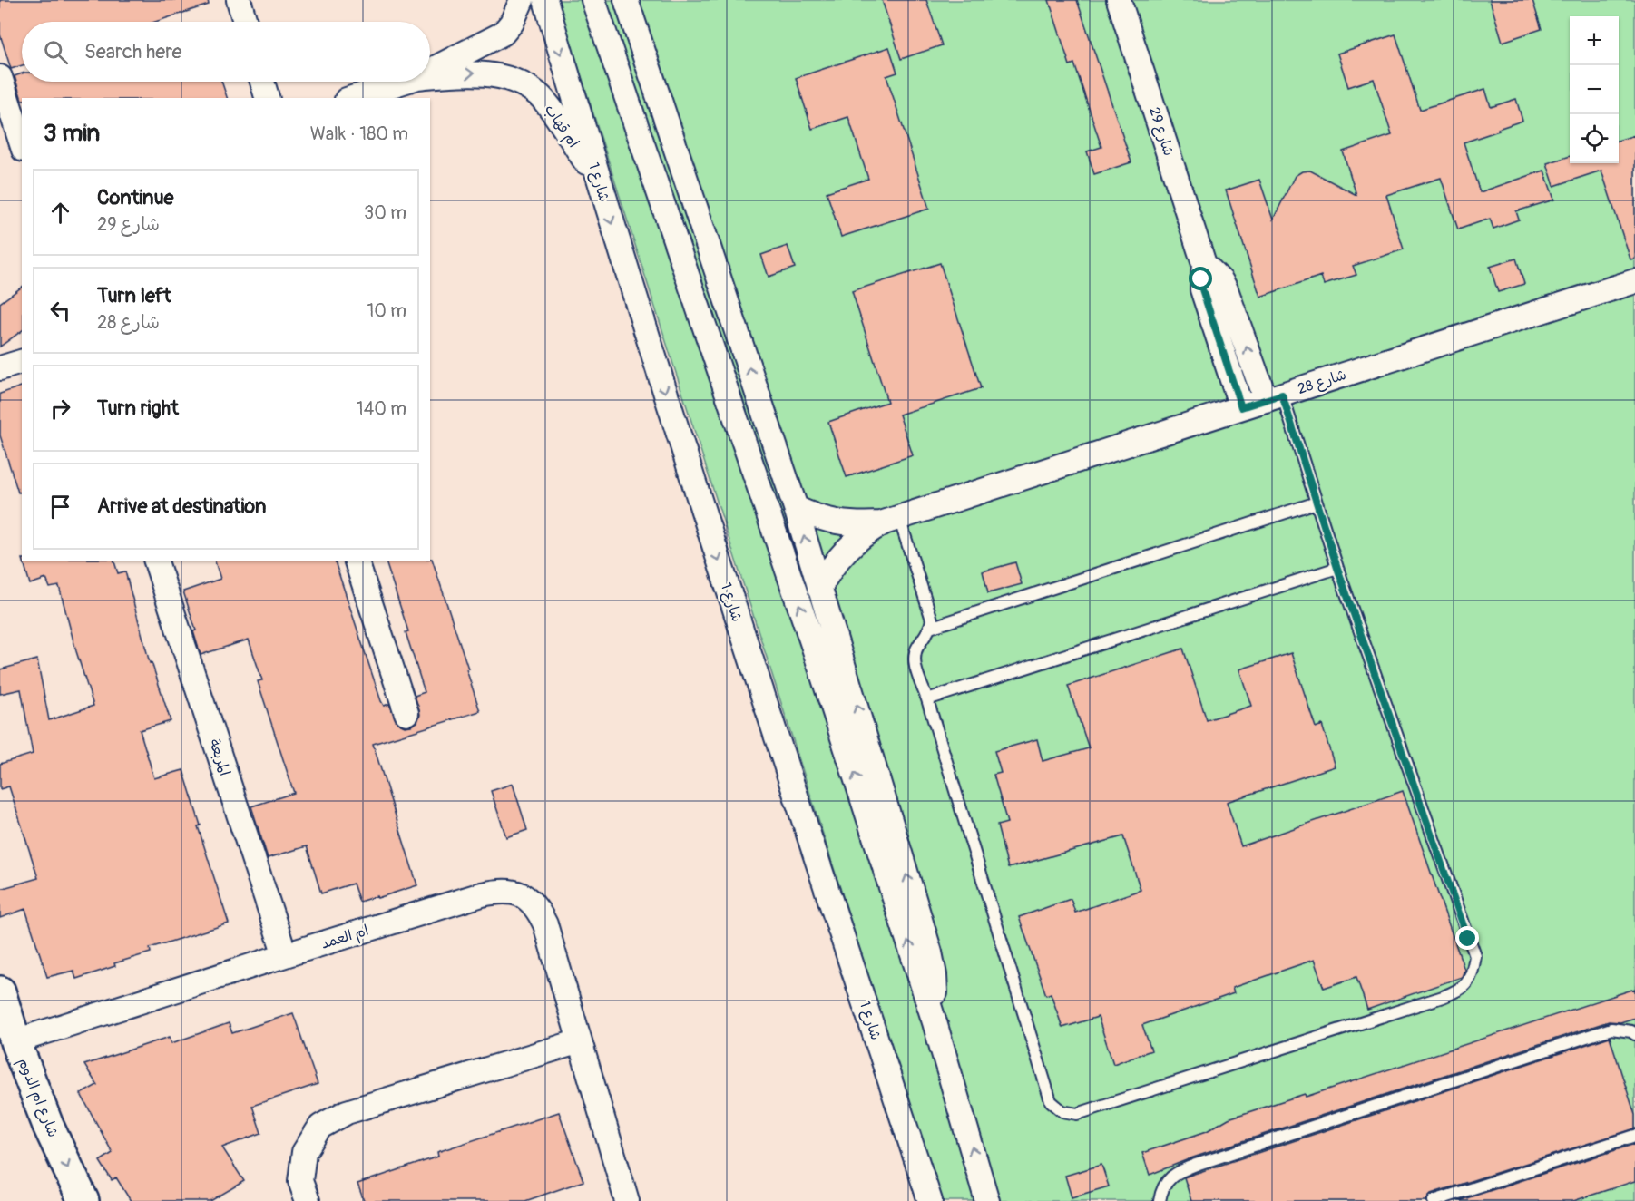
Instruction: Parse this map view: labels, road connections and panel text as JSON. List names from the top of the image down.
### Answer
{
  "streets": {
    "street": [
      "ام قهاب",
      "شارع 29",
      "شارع 1",
      "شارع 28",
      "المربعة",
      "ام العمد",
      "شارع ام الدوم"
    ]
  },
  "crossings": [
    ["ام قهاب", "شارع 1"],
    ["شارع 29", "شارع 28"],
    ["المربعة", "ام العمد"],
    ["ام العمد", "شارع ام الدوم"]
  ],
  "one_way": ["ام قهاب", "شارع ام الدوم"],
  "page": {
    "map_buttons": ["+", "−"],
    "search": "Search here",
    "heading": ["3 min", "Walk · 180 m"],
    "list": [
      ["Continue", "شارع 29", "30 m"],
      ["Turn left", "شارع 28", "10 m"],
      ["Turn right", "140 m"],
      "Arrive at destination"
    ]
  }
}
